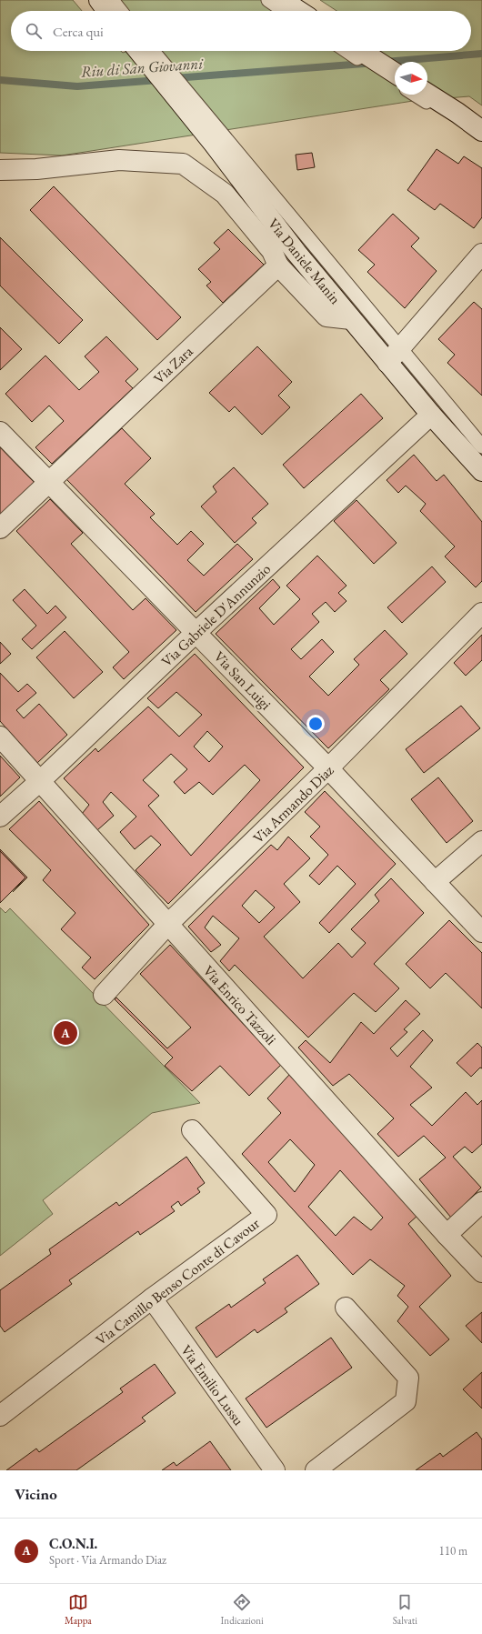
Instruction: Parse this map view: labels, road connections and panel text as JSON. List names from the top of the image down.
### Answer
{
  "streets": {
    "street": [
      "Via Daniele Manin",
      "Via Zara",
      "Via Gabriele D'Annunzio",
      "Via San Luigi",
      "Via Armando Diaz",
      "Via Enrico Tazzoli",
      "Via Camillo Benso Conte di Cavour",
      "Via Emilio Lussu"
    ]
  },
  "crossings": [
    ["Via Daniele Manin", "Via Gabriele D'Annunzio"],
    ["Via Zara", "Via San Luigi"],
    ["Via Gabriele D'Annunzio", "Via San Luigi"],
    ["Via Gabriele D'Annunzio", "Via Enrico Tazzoli"],
    ["Via San Luigi", "Via Armando Diaz"],
    ["Via Armando Diaz", "Via Enrico Tazzoli"],
    ["Via Camillo Benso Conte di Cavour", "Via Emilio Lussu"]
  ],
  "water": ["Riu di San Giovanni"],
  "north": "right",
  "page": {
    "search": "Cerca qui",
    "pins": "A",
    "heading": "Vicino",
    "list": [
      {
        "mark": "A",
        "name": "C.O.N.I.",
        "note": "Sport · Via Armando Diaz",
        "value": "110 m"
      }
    ],
    "nav": ["Mappa", "Indicazioni", "Salvati"]
  }
}
